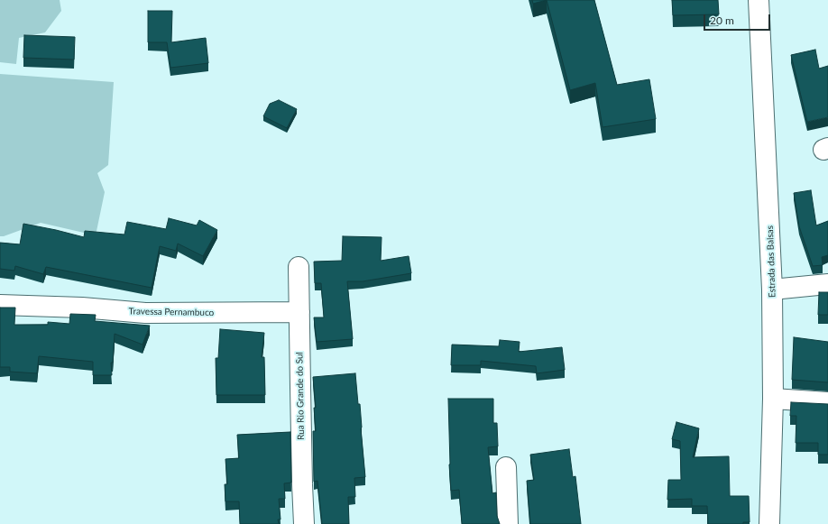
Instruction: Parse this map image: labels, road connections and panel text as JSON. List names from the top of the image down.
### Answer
{
  "streets": {
    "street": ["Estrada das Balsas", "Travessa Pernambuco", "Rua Rio Grande do Sul"]
  },
  "crossings": [
    ["Travessa Pernambuco", "Rua Rio Grande do Sul"]
  ],
  "scale_bar": "20 m"
}
